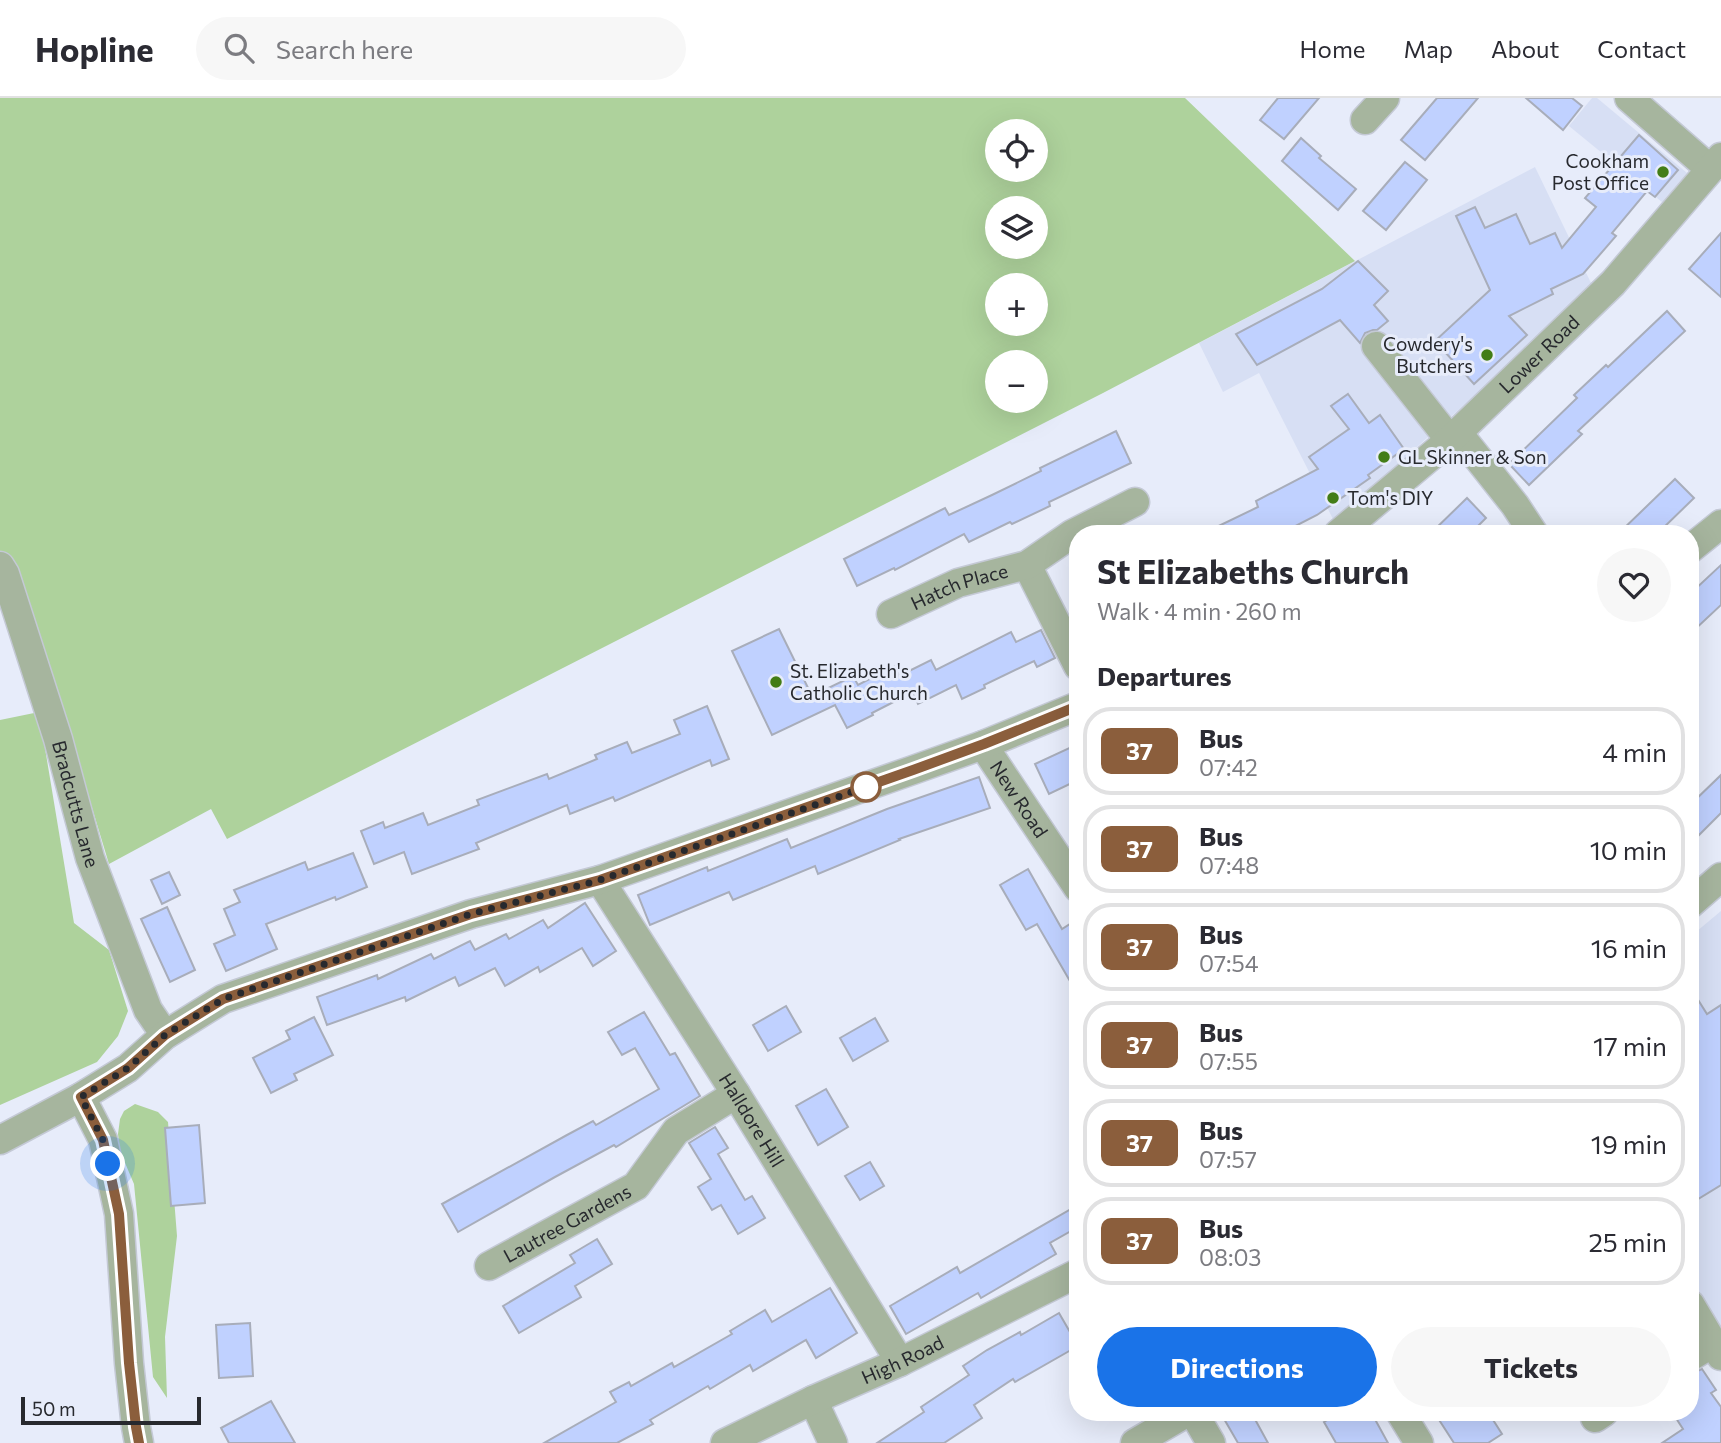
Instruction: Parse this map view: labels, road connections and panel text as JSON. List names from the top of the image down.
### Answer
{
  "streets": {
    "street": [
      "Lower Road",
      "Hatch Place",
      "New Road",
      "Bradcutts Lane",
      "Halldore Hill",
      "Lautree Gardens",
      "High Road"
    ]
  },
  "crossings": [
    ["Halldore Hill", "Lautree Gardens"],
    ["Halldore Hill", "High Road"]
  ],
  "places": [
    "Cookham Post Office",
    "Cowdery's Butchers",
    "GL Skinner & Son",
    "Tom's DIY",
    "St. Elizabeth's Catholic Church"
  ],
  "lines": ["bus line 37"],
  "scale_bar": "50 m",
  "page": {
    "header": "Hopline",
    "search": "Search here",
    "nav": [
      "Home",
      "Map",
      "About",
      "Contact"
    ],
    "map_buttons": ["+", "−"],
    "heading": [
      ["St Elizabeths Church", "Walk · 4 min · 260 m"],
      "Departures"
    ],
    "list": [
      {
        "mark": "37",
        "name": "Bus",
        "note": "07:42",
        "value": "4 min"
      },
      {
        "mark": "37",
        "name": "Bus",
        "note": "07:48",
        "value": "10 min"
      },
      {
        "mark": "37",
        "name": "Bus",
        "note": "07:54",
        "value": "16 min"
      },
      {
        "mark": "37",
        "name": "Bus",
        "note": "07:55",
        "value": "17 min"
      },
      {
        "mark": "37",
        "name": "Bus",
        "note": "07:57",
        "value": "19 min"
      },
      {
        "mark": "37",
        "name": "Bus",
        "note": "08:03",
        "value": "25 min"
      }
    ],
    "buttons": ["Directions", "Tickets"],
    "scale": "50 m"
  }
}
